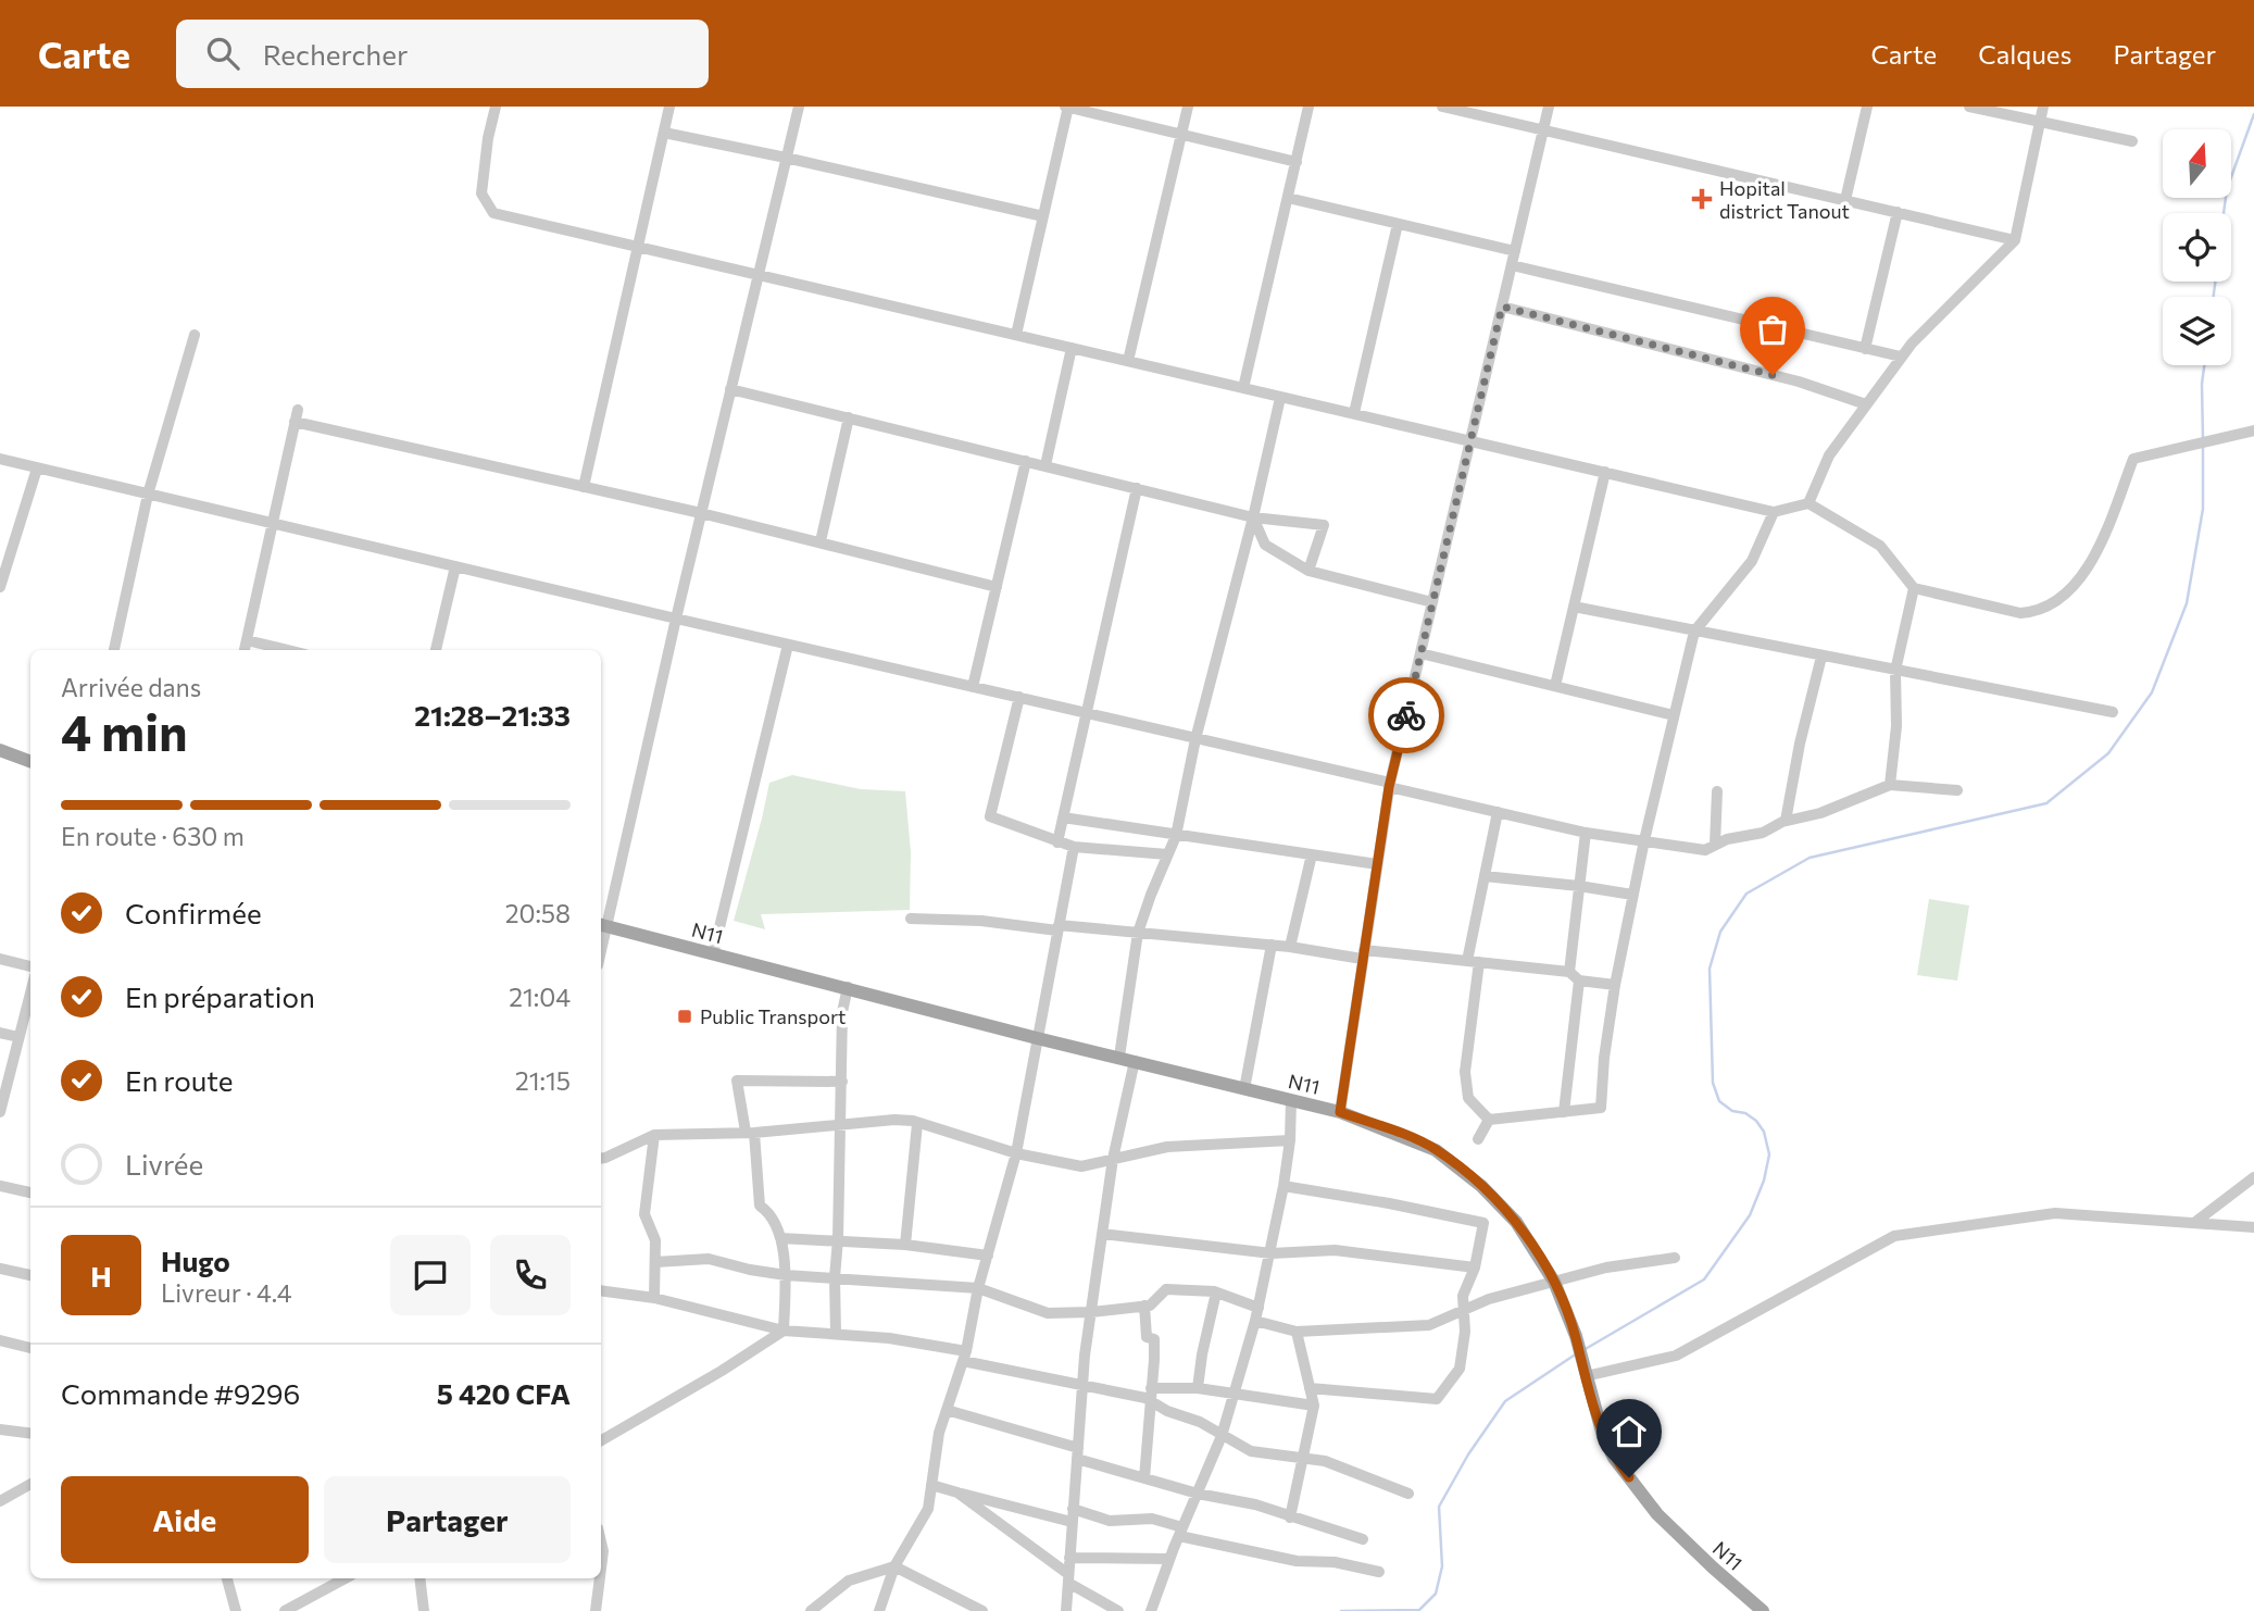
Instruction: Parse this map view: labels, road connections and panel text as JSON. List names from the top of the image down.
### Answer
{
  "streets": {
    "main road": ["N11"]
  },
  "places": {
    "health": ["Hopital district Tanout"],
    "transit": ["Public Transport"]
  },
  "north": "top",
  "page": {
    "header": "Carte",
    "search": "Rechercher",
    "nav": ["Carte", "Calques", "Partager"],
    "heading": ["4 min", "Arrivée dans", "21:28–21:33"],
    "panel": [
      "Hugo",
      "Livreur · 4.4",
      "Commande #9296",
      "5 420 CFA"
    ],
    "bar": "En route · 630 m",
    "list": [
      ["Confirmée", "20:58"],
      ["En préparation", "21:04"],
      ["En route", "21:15"],
      "Livrée"
    ],
    "round": "H",
    "buttons": ["Aide", "Partager"]
  }
}
